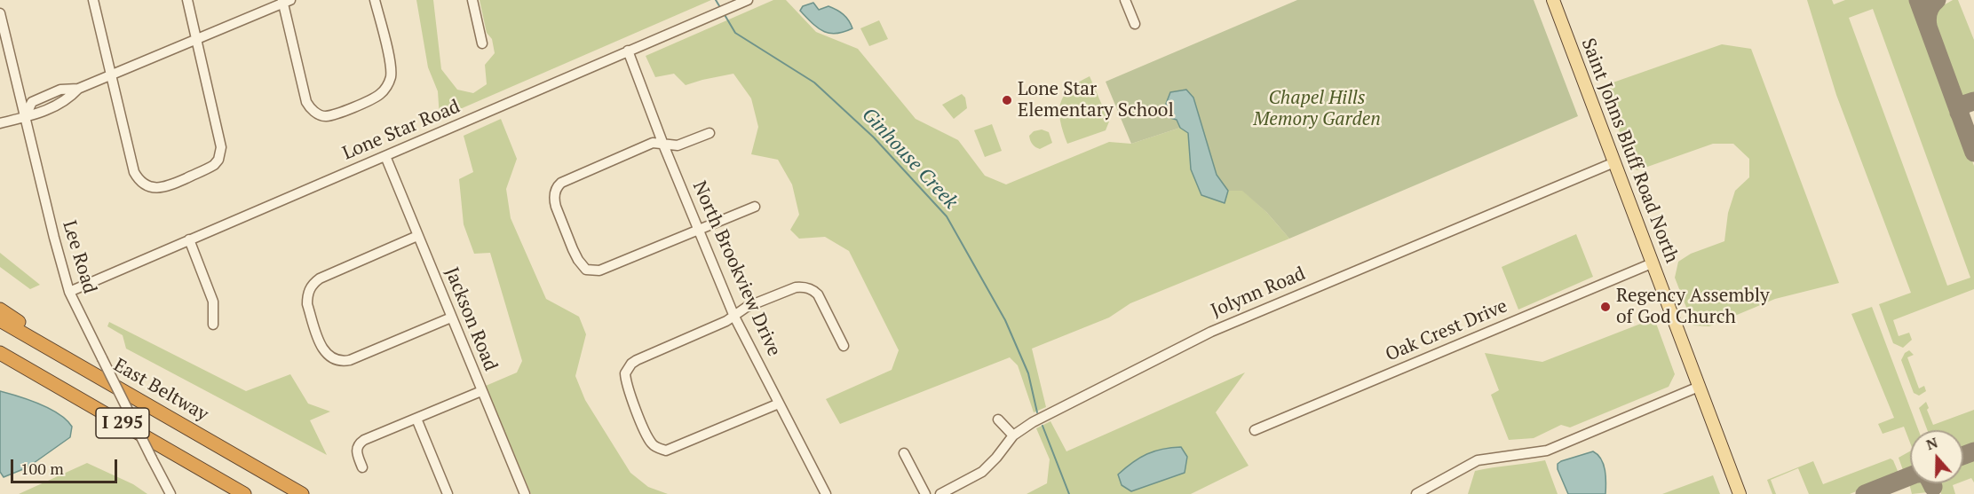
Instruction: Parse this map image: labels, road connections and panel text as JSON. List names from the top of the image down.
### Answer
{
  "streets": {
    "highway": ["East Beltway", "I 295"],
    "main road": ["Saint Johns Bluff Road North"],
    "street": [
      "Lone Star Road",
      "Lee Road",
      "North Brookview Drive",
      "Jolynn Road",
      "Jackson Road",
      "Oak Crest Drive"
    ]
  },
  "crossings": [
    ["Lone Star Road", "Lee Road"],
    ["Lone Star Road", "North Brookview Drive"],
    ["Lone Star Road", "Jackson Road"],
    ["Saint Johns Bluff Road North", "Jolynn Road"],
    ["Saint Johns Bluff Road North", "Oak Crest Drive"]
  ],
  "water": ["Ginhouse Creek"],
  "parks": ["Chapel Hills Memory Garden"],
  "places": ["Lone Star Elementary School", "Regency Assembly of God Church"],
  "scale_bar": "100 m",
  "north": "top"
}
